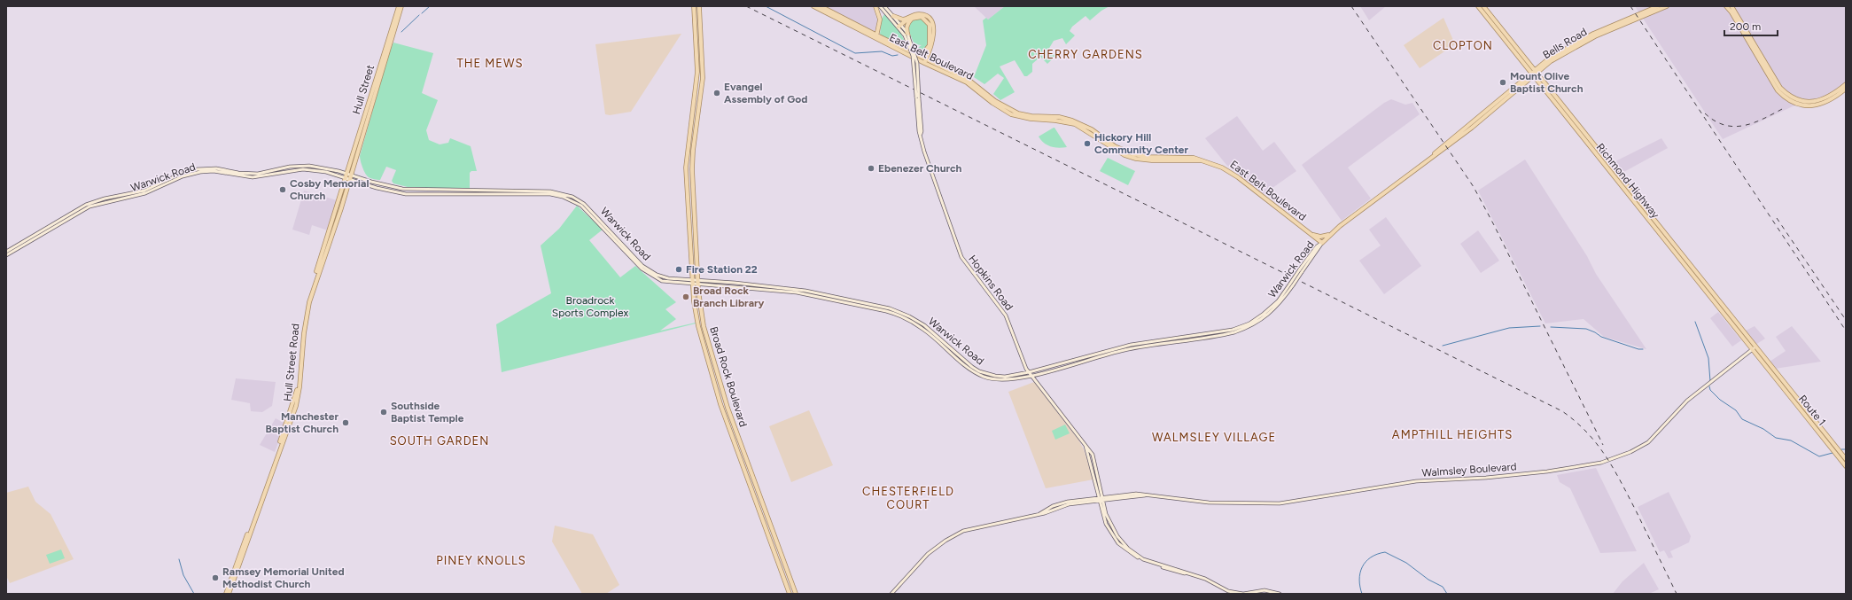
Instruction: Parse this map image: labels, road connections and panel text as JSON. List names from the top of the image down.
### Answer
{
  "streets": {
    "main road": [
      "Bells Road",
      "East Belt Boulevard",
      "Hull Street",
      "Warwick Road",
      "Richmond Highway",
      "Hopkins Road",
      "Hull Street Road",
      "Broad Rock Boulevard",
      "Route 1",
      "Walmsley Boulevard"
    ]
  },
  "crossings": [
    ["Bells Road", "East Belt Boulevard"],
    ["Bells Road", "Warwick Road"],
    ["Bells Road", "Richmond Highway"],
    ["East Belt Boulevard", "Warwick Road"],
    ["Hull Street", "Warwick Road"],
    ["Hull Street", "Hull Street Road"],
    ["Warwick Road", "Hopkins Road"],
    ["Warwick Road", "Hull Street Road"],
    ["Warwick Road", "Broad Rock Boulevard"],
    ["Richmond Highway", "Route 1"],
    ["Richmond Highway", "Walmsley Boulevard"],
    ["Hopkins Road", "Walmsley Boulevard"]
  ],
  "districts": [
    "CLOPTON",
    "CHERRY GARDENS",
    "THE MEWS",
    "AMPTHILL HEIGHTS",
    "WALMSLEY VILLAGE",
    "SOUTH GARDEN",
    "CHESTERFIELD COURT",
    "PINEY KNOLLS"
  ],
  "parks": ["Broadrock Sports Complex"],
  "places": [
    "Mount Olive Baptist Church",
    "Evangel Assembly of God",
    "Hickory Hill Community Center",
    "Ebenezer Church",
    "Cosby Memorial Church",
    "Fire Station 22",
    "Broad Rock Branch Library",
    "Southside Baptist Temple",
    "Manchester Baptist Church",
    "Ramsey Memorial United Methodist Church"
  ],
  "scale_bar": "200 m"
}
